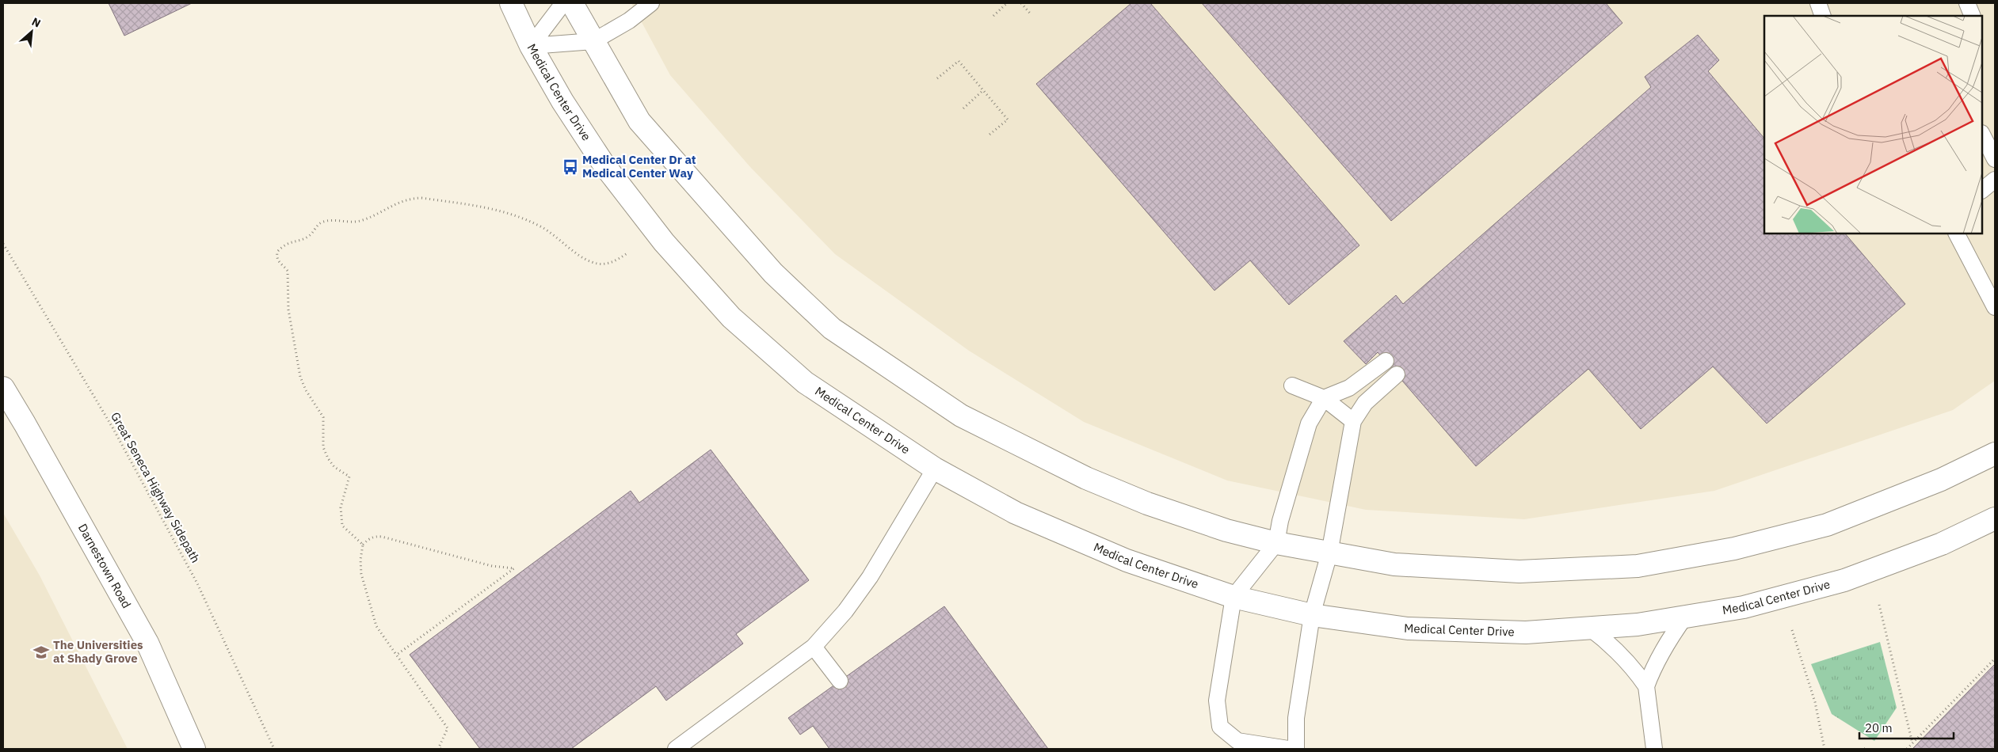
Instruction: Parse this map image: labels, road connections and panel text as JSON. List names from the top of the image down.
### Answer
{
  "streets": {
    "street": ["Medical Center Drive", "Darnestown Road"],
    "path": ["Great Seneca Highway Sidepath"]
  },
  "places": {
    "bus stop": ["Medical Center Dr at Medical Center Way"],
    "school or university": ["The Universities at Shady Grove"]
  },
  "scale_bar": "20 m",
  "north": "top right"
}
